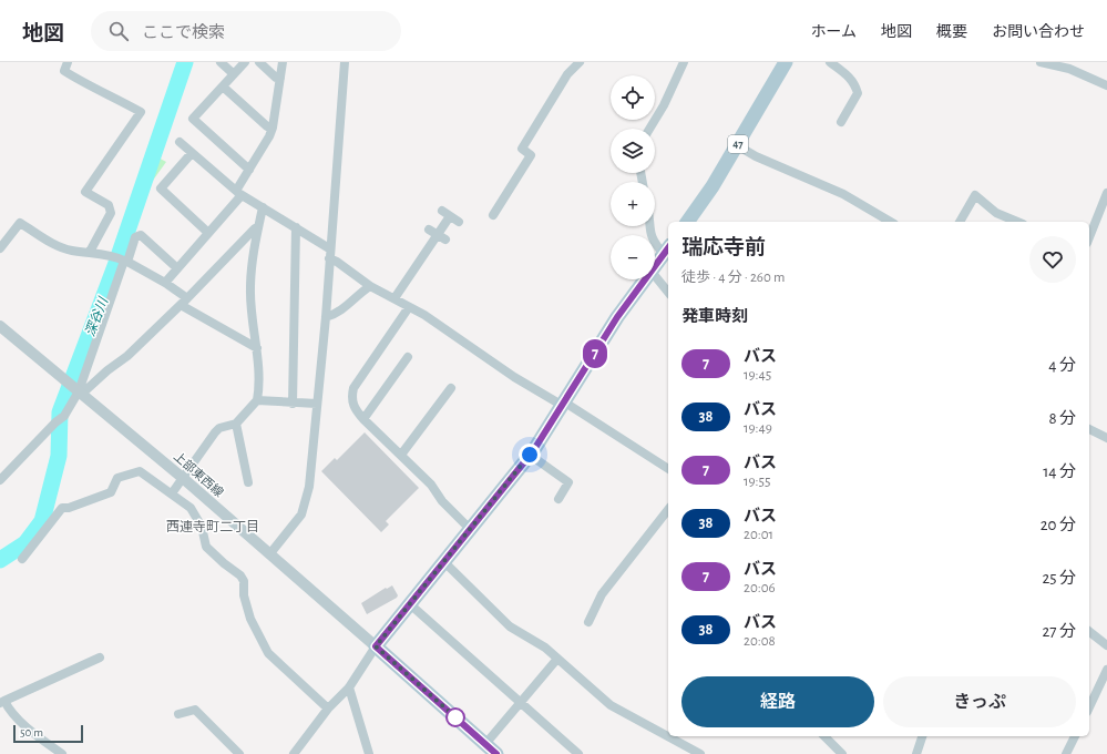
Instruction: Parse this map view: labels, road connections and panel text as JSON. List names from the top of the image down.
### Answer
{
  "streets": {
    "main road": ["47"],
    "street": ["上部東西線"]
  },
  "districts": ["西連寺町二丁目"],
  "water": ["深谷川"],
  "lines": ["bus line 7"],
  "scale_bar": "50 m",
  "page": {
    "header": "地図",
    "search": "ここで検索",
    "nav": [
      "ホーム",
      "地図",
      "概要",
      "お問い合わせ"
    ],
    "on_map": "7",
    "map_buttons": ["+", "−"],
    "heading": [
      ["瑞応寺前", "徒歩 · 4 分 · 260 m"],
      "発車時刻"
    ],
    "list": [
      {
        "mark": "7",
        "name": "バス",
        "note": "19:45",
        "value": "4 分"
      },
      {
        "mark": "38",
        "name": "バス",
        "note": "19:49",
        "value": "8 分"
      },
      {
        "mark": "7",
        "name": "バス",
        "note": "19:55",
        "value": "14 分"
      },
      {
        "mark": "38",
        "name": "バス",
        "note": "20:01",
        "value": "20 分"
      },
      {
        "mark": "7",
        "name": "バス",
        "note": "20:06",
        "value": "25 分"
      },
      {
        "mark": "38",
        "name": "バス",
        "note": "20:08",
        "value": "27 分"
      }
    ],
    "buttons": ["経路", "きっぷ"],
    "scale": "50 m"
  }
}
